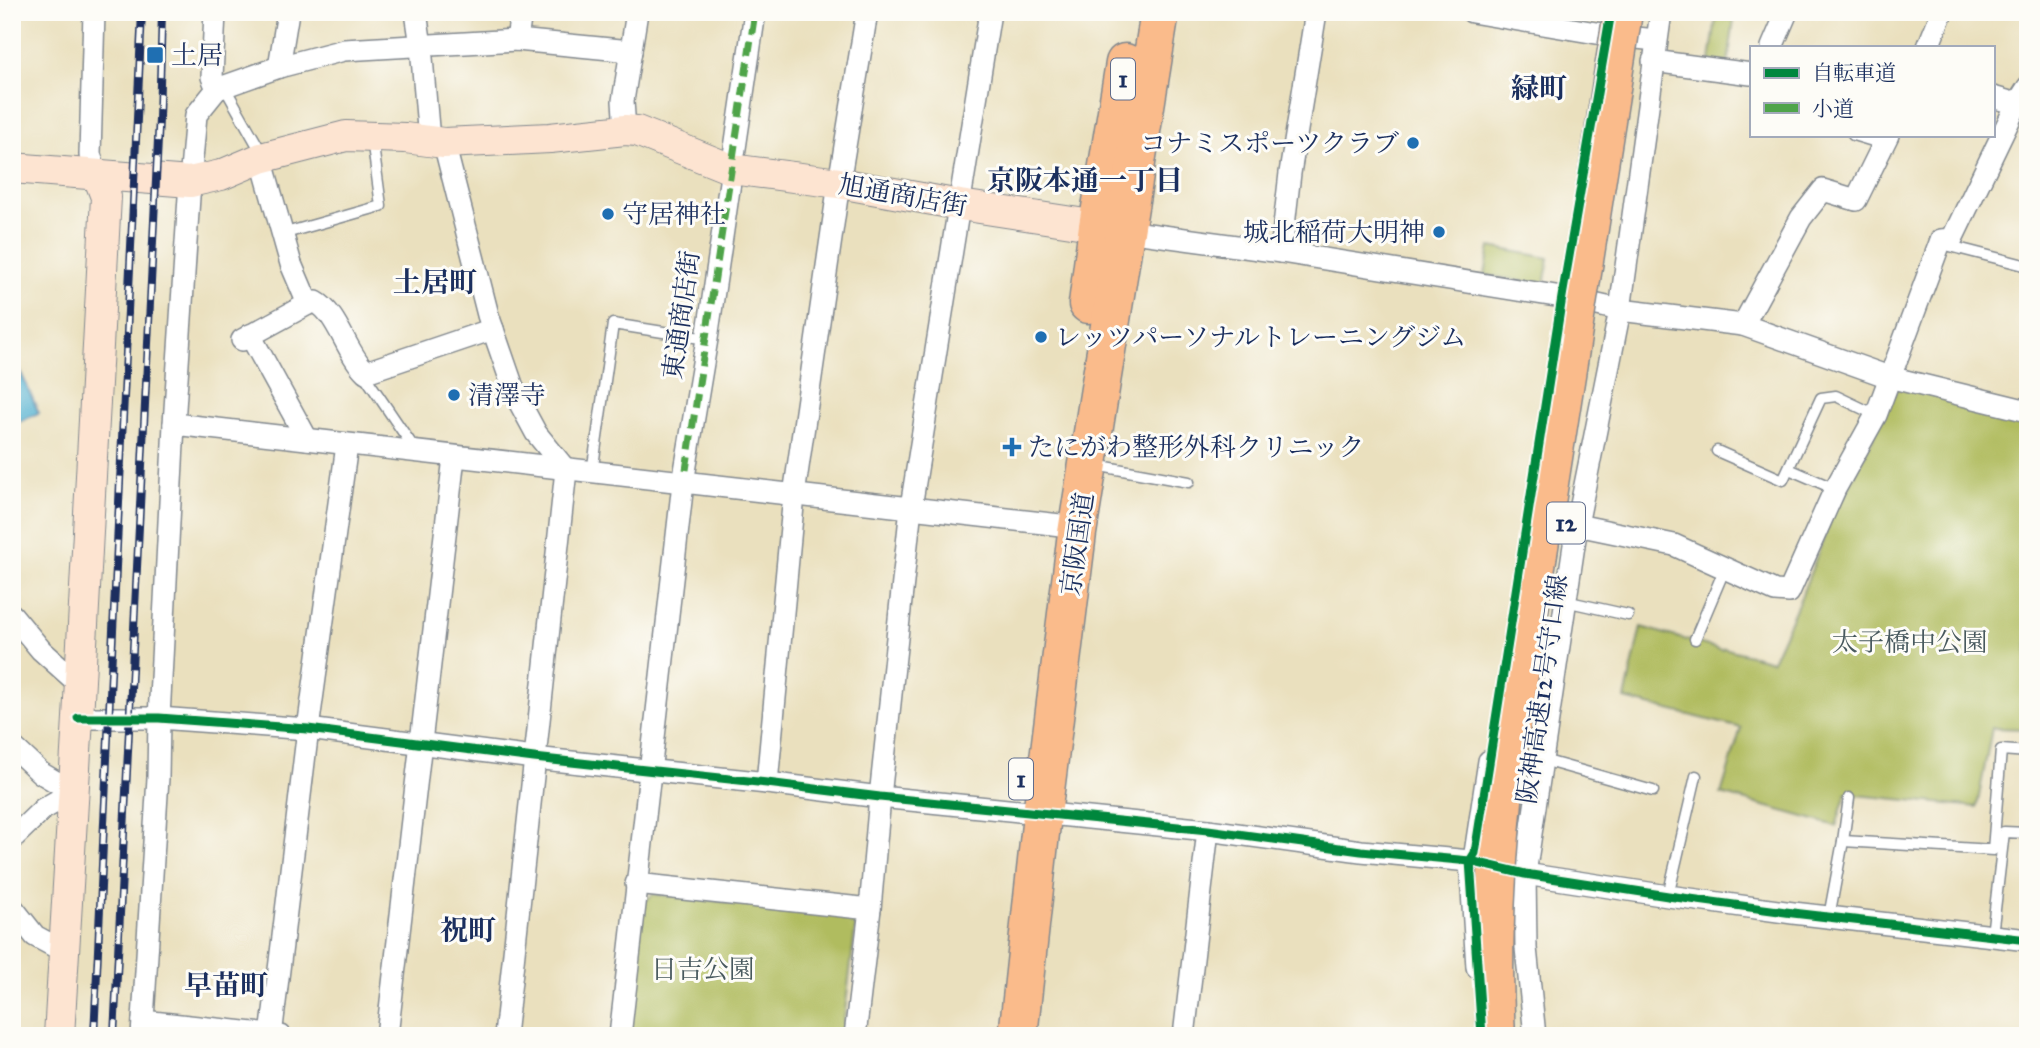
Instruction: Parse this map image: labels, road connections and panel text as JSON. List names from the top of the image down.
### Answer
{
  "streets": {
    "highway": [
      "1",
      "12",
      "京阪国道",
      "阪神高速12号守口線"
    ],
    "main road": ["旭通商店街"],
    "street": ["東通商店街"]
  },
  "crossings": [
    ["旭通商店街", "東通商店街"],
    ["旭通商店街", "京阪国道"]
  ],
  "districts": [
    "緑町",
    "京阪本通一丁目",
    "土居町",
    "祝町",
    "早苗町"
  ],
  "parks": ["太子橋中公園", "日吉公園"],
  "places": {
    "transit": ["土居"],
    "other": [
      "コナミスポーツクラブ",
      "守居神社",
      "城北稲荷大明神",
      "レッツパーソナルトレーニングジム",
      "清澤寺"
    ],
    "health": ["たにがわ整形外科クリニック"]
  },
  "legend": ["自転車道", "小道"]
}
